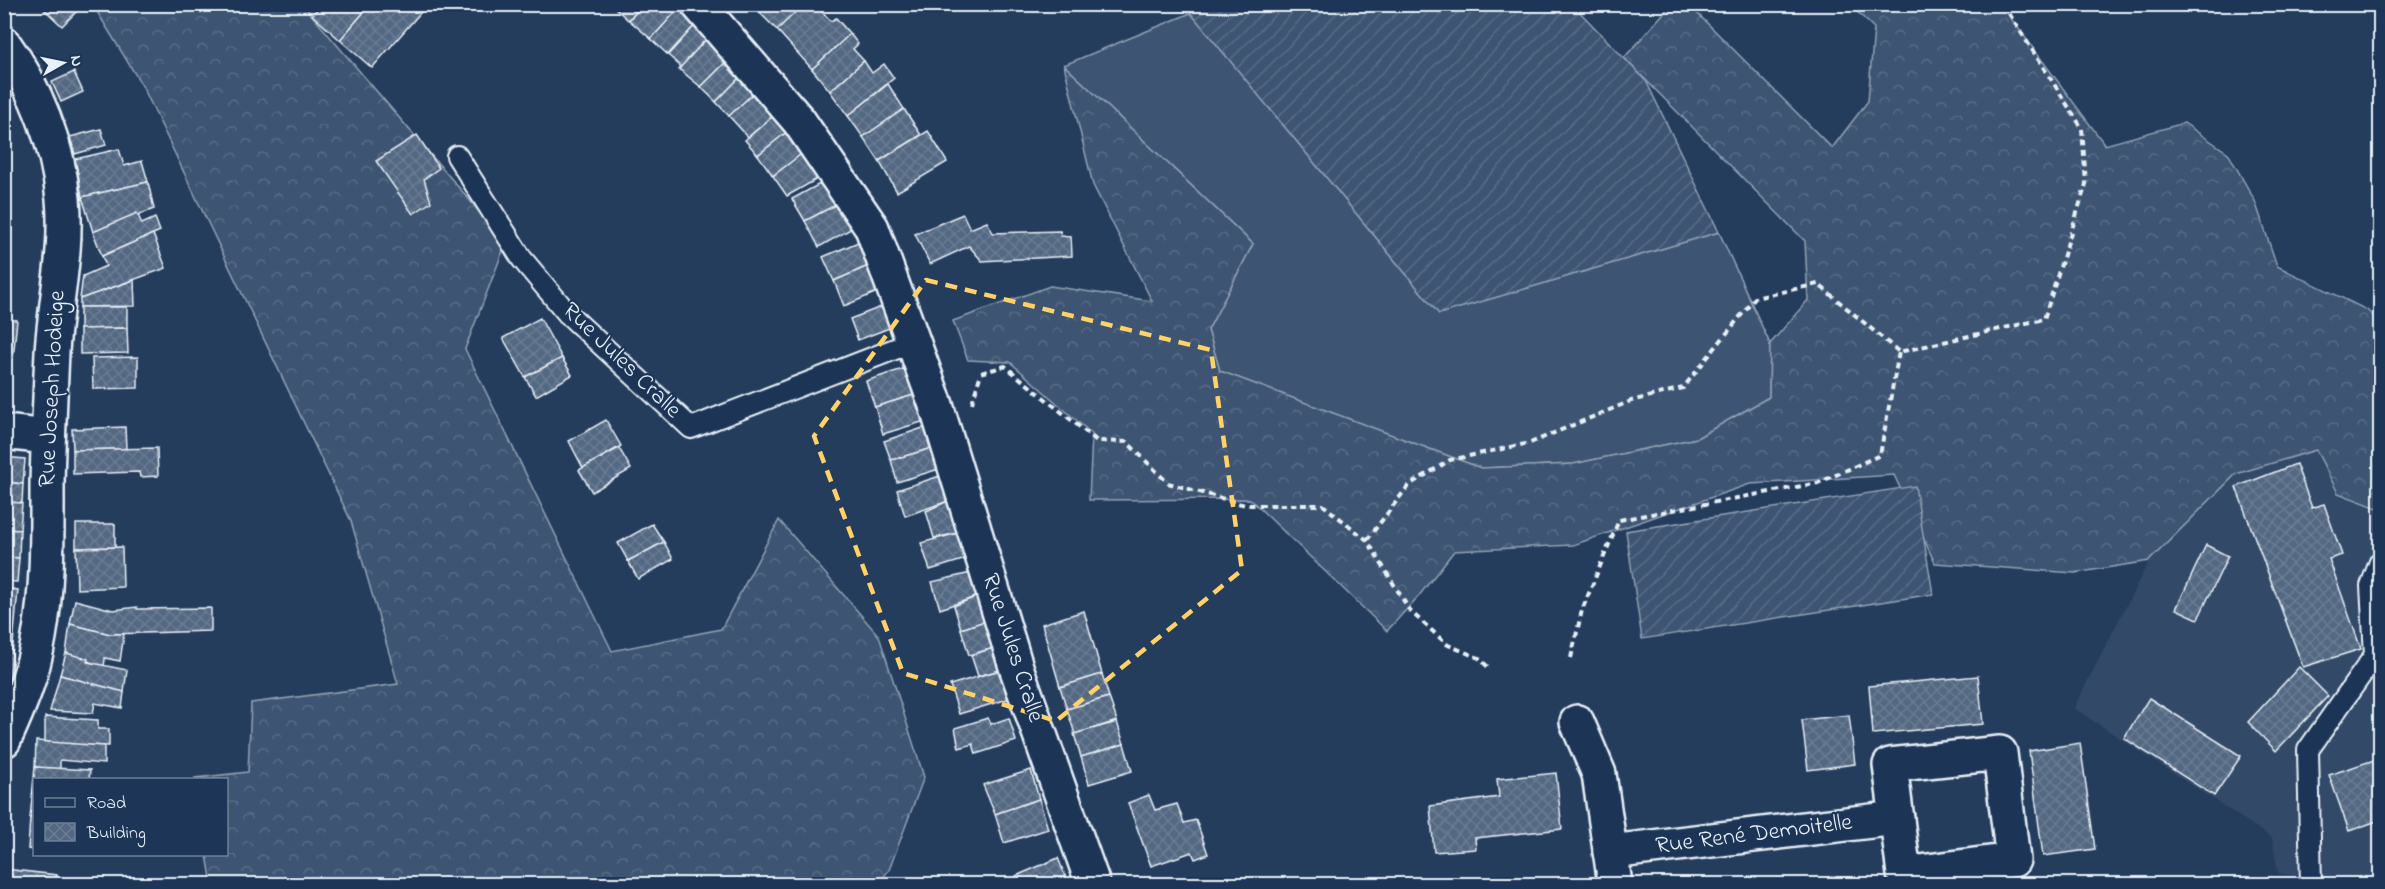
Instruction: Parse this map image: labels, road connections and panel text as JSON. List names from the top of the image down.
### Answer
{
  "streets": {
    "street": ["Rue Jules Cralle", "Rue Joseph Hodeige", "Rue René Demoitelle"]
  },
  "legend": ["Road", "Building"],
  "north": "right"
}
